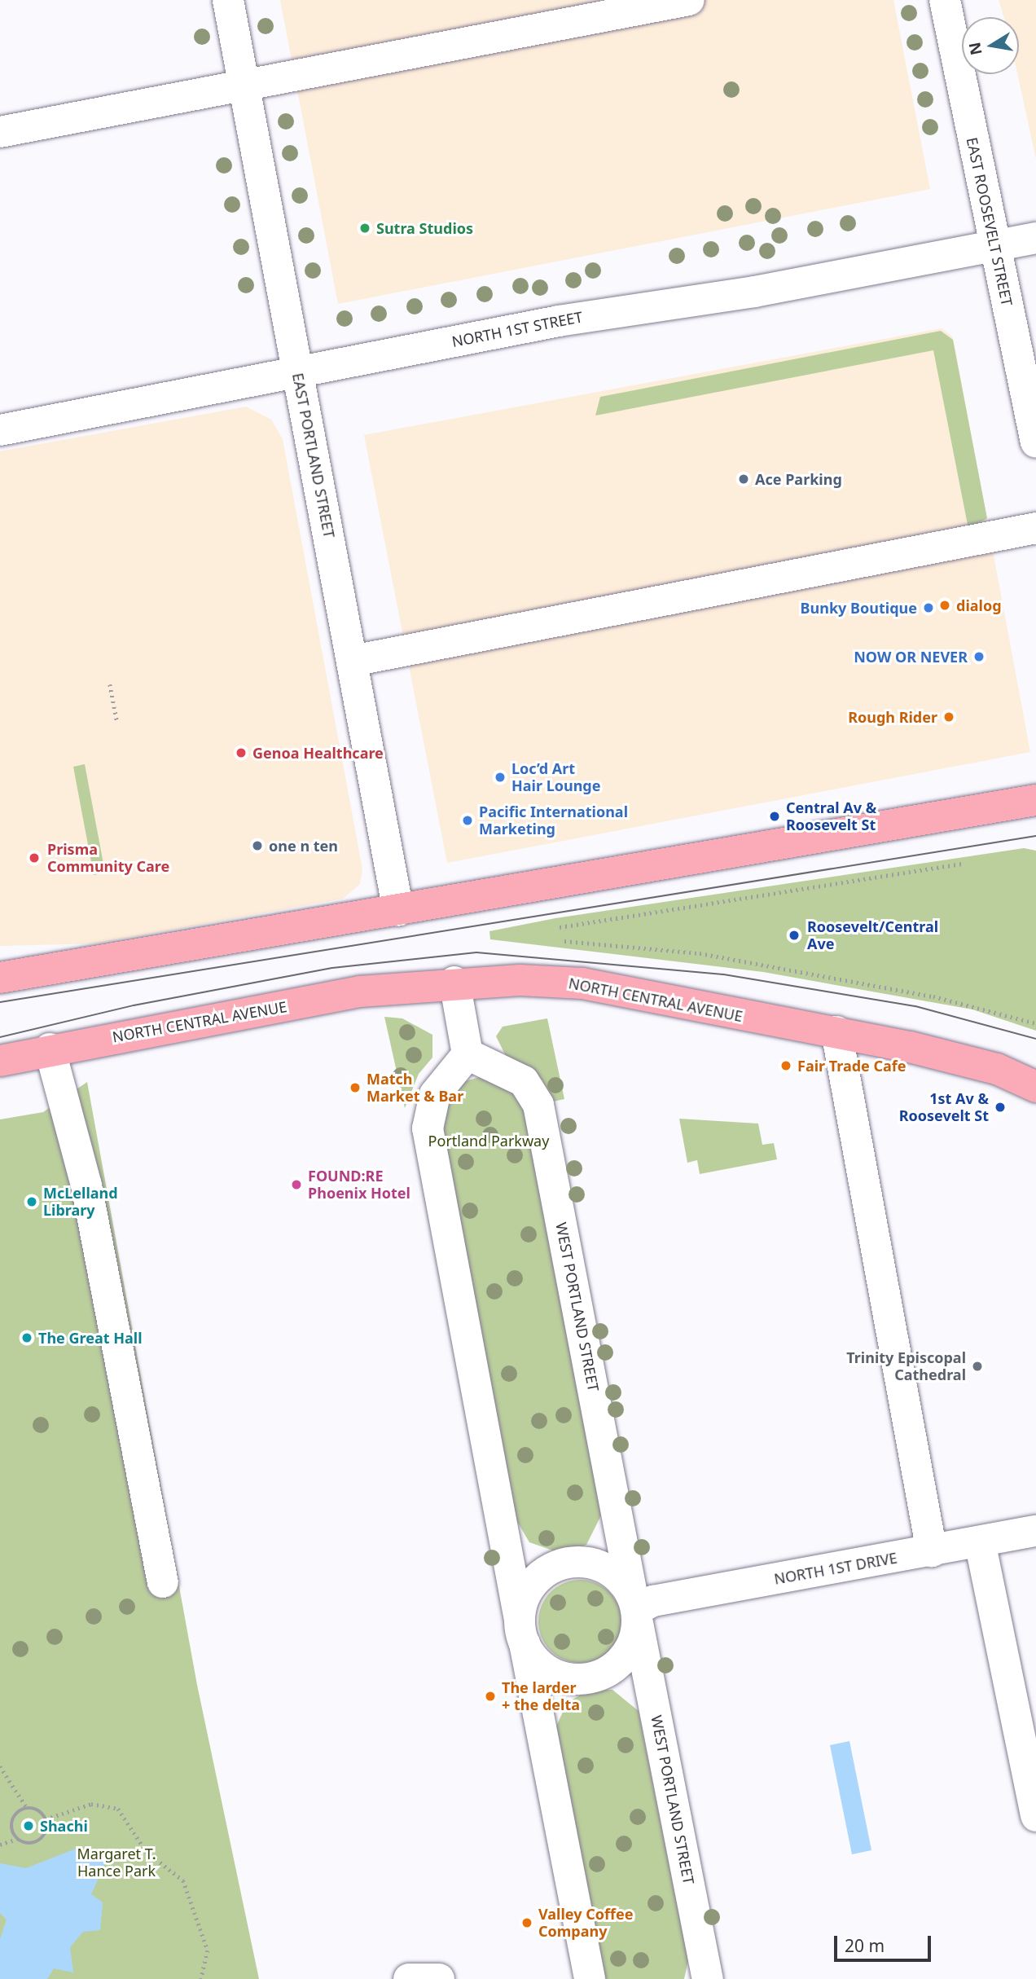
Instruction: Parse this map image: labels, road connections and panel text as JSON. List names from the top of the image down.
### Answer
{
  "streets": {
    "main road": ["NORTH CENTRAL AVENUE"],
    "street": [
      "EAST ROOSEVELT STREET",
      "NORTH 1ST STREET",
      "EAST PORTLAND STREET",
      "WEST PORTLAND STREET",
      "NORTH 1ST DRIVE"
    ]
  },
  "crossings": [
    ["EAST ROOSEVELT STREET", "NORTH 1ST STREET"],
    ["NORTH 1ST STREET", "EAST PORTLAND STREET"],
    ["WEST PORTLAND STREET", "NORTH 1ST DRIVE"]
  ],
  "parks": ["Portland Parkway", "Margaret T. Hance Park"],
  "places": [
    "Sutra Studios",
    "Ace Parking",
    "dialog",
    "Bunky Boutique",
    "NOW OR NEVER",
    "Rough Rider",
    "Genoa Healthcare",
    "Loc’d Art Hair Lounge",
    "Central Av & Roosevelt St",
    "Pacific International Marketing",
    "one n ten",
    "Prisma Community Care",
    "Roosevelt/Central Ave",
    "Fair Trade Cafe",
    "Match Market & Bar",
    "1st Av & Roosevelt St",
    "FOUND:RE Phoenix Hotel",
    "McLelland Library",
    "The Great Hall",
    "Trinity Episcopal Cathedral",
    "The larder + the delta",
    "Shachi",
    "Valley Coffee Company"
  ],
  "scale_bar": "20 m",
  "north": "left"
}
